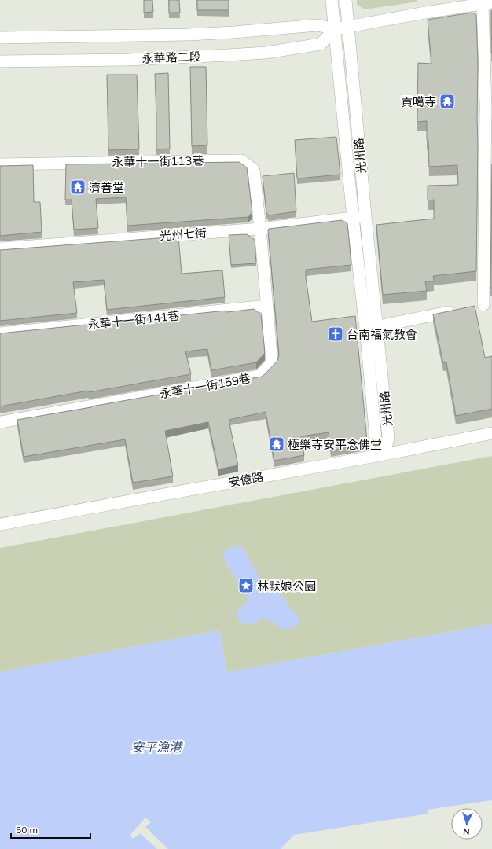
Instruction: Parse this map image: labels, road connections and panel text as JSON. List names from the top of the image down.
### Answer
{
  "streets": {
    "street": [
      "永華路二段",
      "光州路",
      "永華十一街113巷",
      "光州七街",
      "永華十一街141巷",
      "永華十一街159巷",
      "安億路"
    ]
  },
  "crossings": [
    ["永華路二段", "光州路"],
    ["光州路", "光州七街"],
    ["光州路", "安億路"],
    ["永華十一街113巷", "光州七街"],
    ["永華十一街113巷", "永華十一街159巷"],
    ["光州七街", "永華十一街159巷"],
    ["永華十一街141巷", "永華十一街159巷"]
  ],
  "water": ["安平漁港"],
  "places": {
    "temple": ["貢噶寺", "濟善堂", "極樂寺安平念佛堂"],
    "church": ["台南福氣教會"],
    "place": ["林默娘公園"]
  },
  "scale_bar": "50 m",
  "north": "bottom"
}
